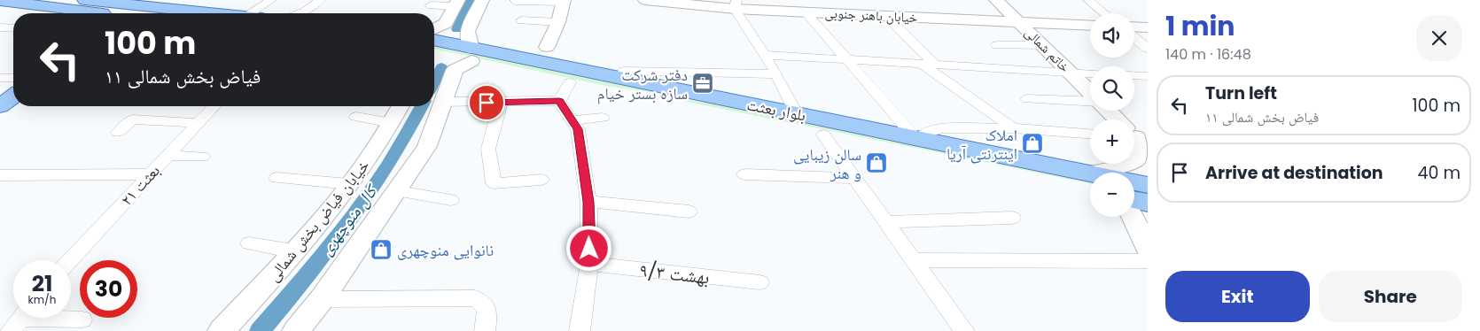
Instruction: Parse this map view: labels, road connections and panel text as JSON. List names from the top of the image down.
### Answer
{
  "streets": {
    "main road": ["بلوار بعثت"],
    "street": [
      "خیابان باهنر جنوبی",
      "خاتم شمالی",
      "بعثت ۲۱",
      "خیابان فیاض بخش شمالی",
      "بهشت ۹/۳"
    ]
  },
  "crossings": [
    ["خیابان باهنر جنوبی", "خاتم شمالی"]
  ],
  "water": ["کال منوچهری"],
  "places": {
    "office": ["دفتر شرکت سازه بستر خیام"],
    "shop": ["املاک اینترنتی آریا", "سالن زیبایی و هنر", "نانوایی منوچهری"]
  },
  "page": {
    "heading": ["1 min", "140 m · 16:48"],
    "map_buttons": ["+", "−"],
    "turn": ["100 m", "فیاض بخش شمالی ۱۱"],
    "list": [
      {
        "name": "Turn left",
        "note": "فیاض بخش شمالی ۱۱",
        "value": "100 m"
      },
      {
        "name": "Arrive at destination",
        "value": "40 m"
      }
    ],
    "speed": "21 km/h",
    "limit": "30",
    "buttons": ["Exit", "Share"]
  }
}
